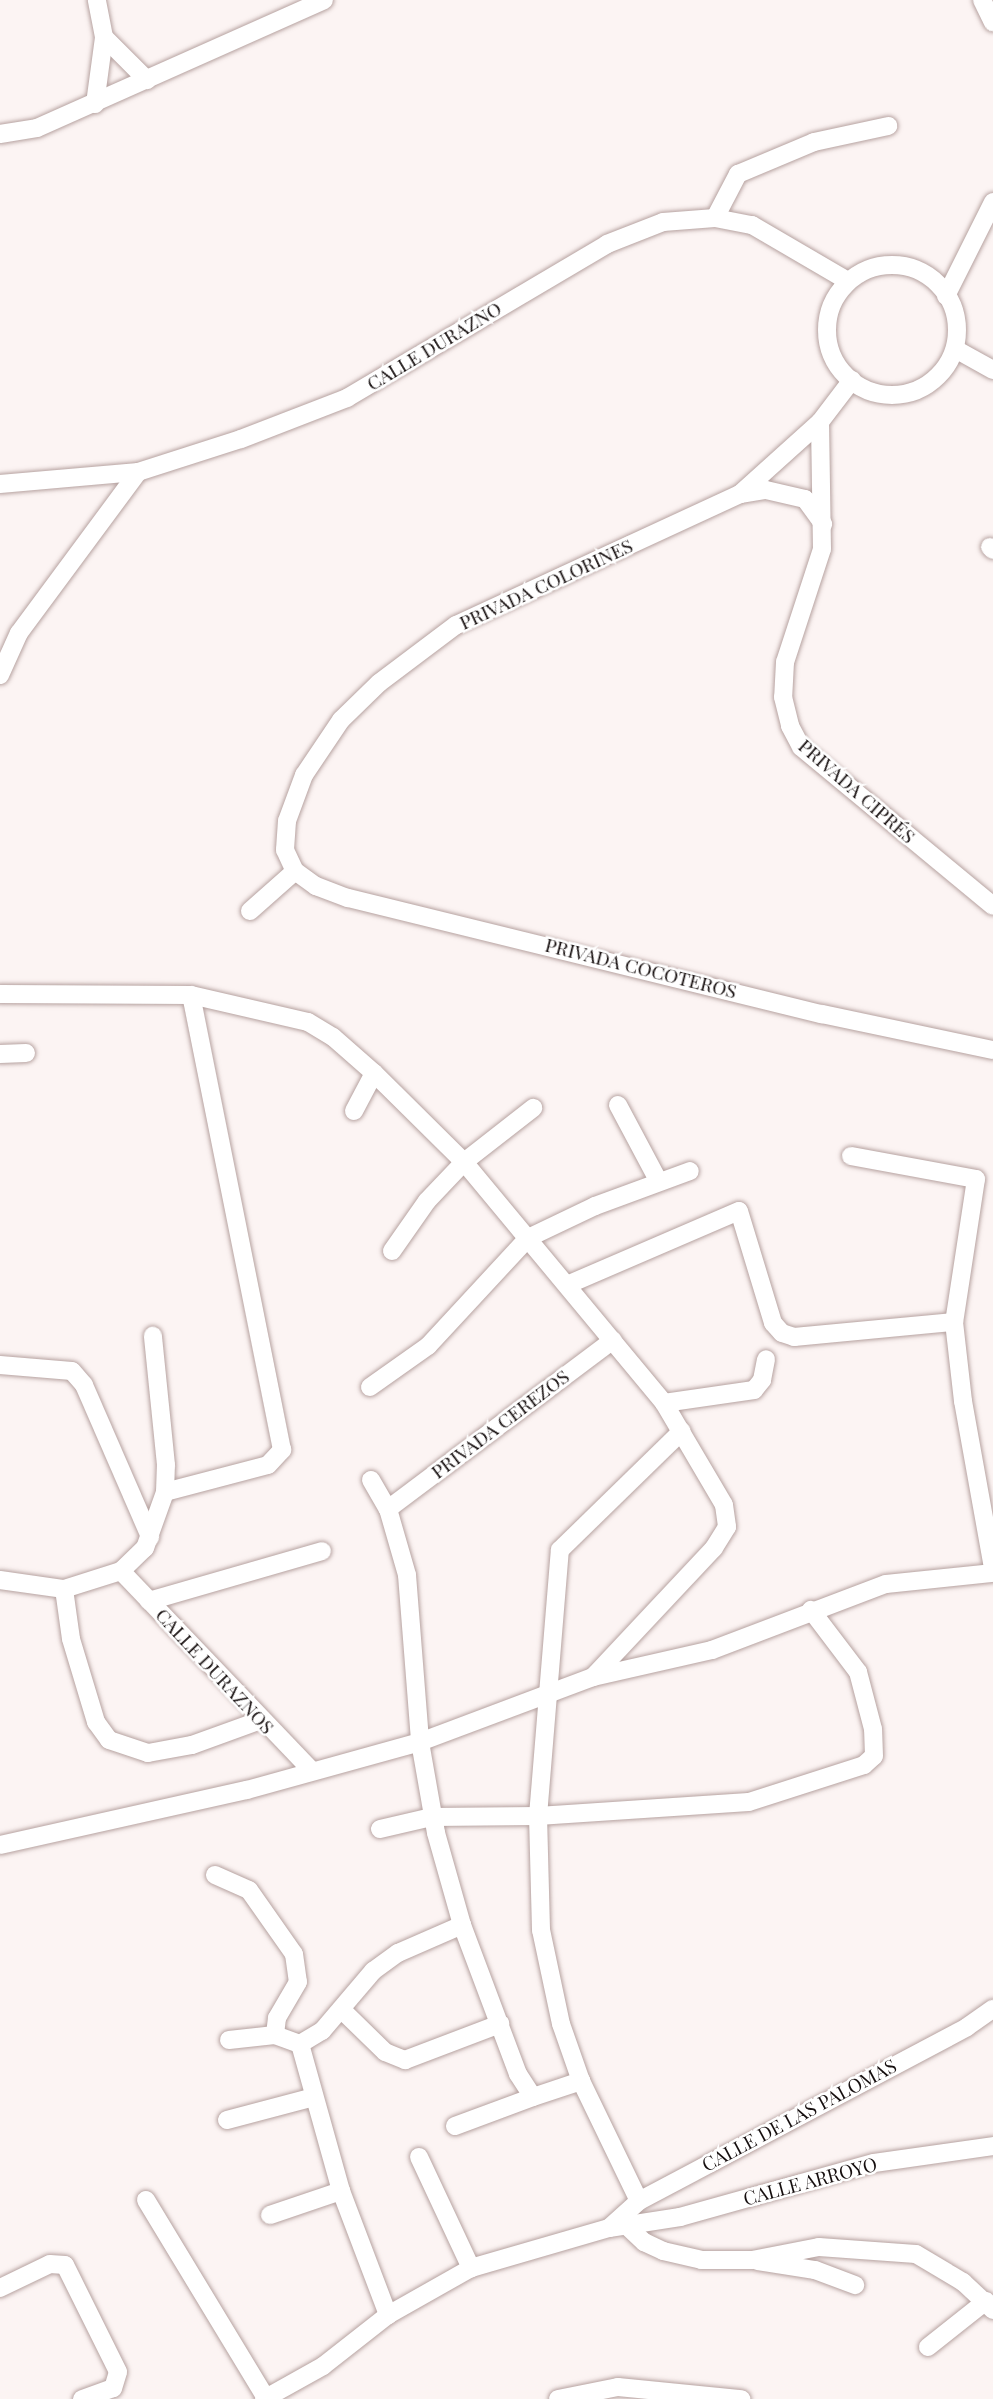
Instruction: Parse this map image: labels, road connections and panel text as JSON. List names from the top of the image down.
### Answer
{
  "streets": {
    "street": [
      "CALLE DURAZNO",
      "PRIVADA COLORINES",
      "PRIVADA CIPRÉS",
      "PRIVADA COCOTEROS",
      "PRIVADA CEREZOS",
      "CALLE DURAZNOS",
      "CALLE DE LAS PALOMAS",
      "CALLE ARROYO"
    ]
  },
  "crossings": [
    ["CALLE DURAZNO", "PRIVADA COLORINES"],
    ["PRIVADA COLORINES", "PRIVADA CIPRÉS"],
    ["PRIVADA COLORINES", "PRIVADA COCOTEROS"],
    ["CALLE DE LAS PALOMAS", "CALLE ARROYO"]
  ]
}
